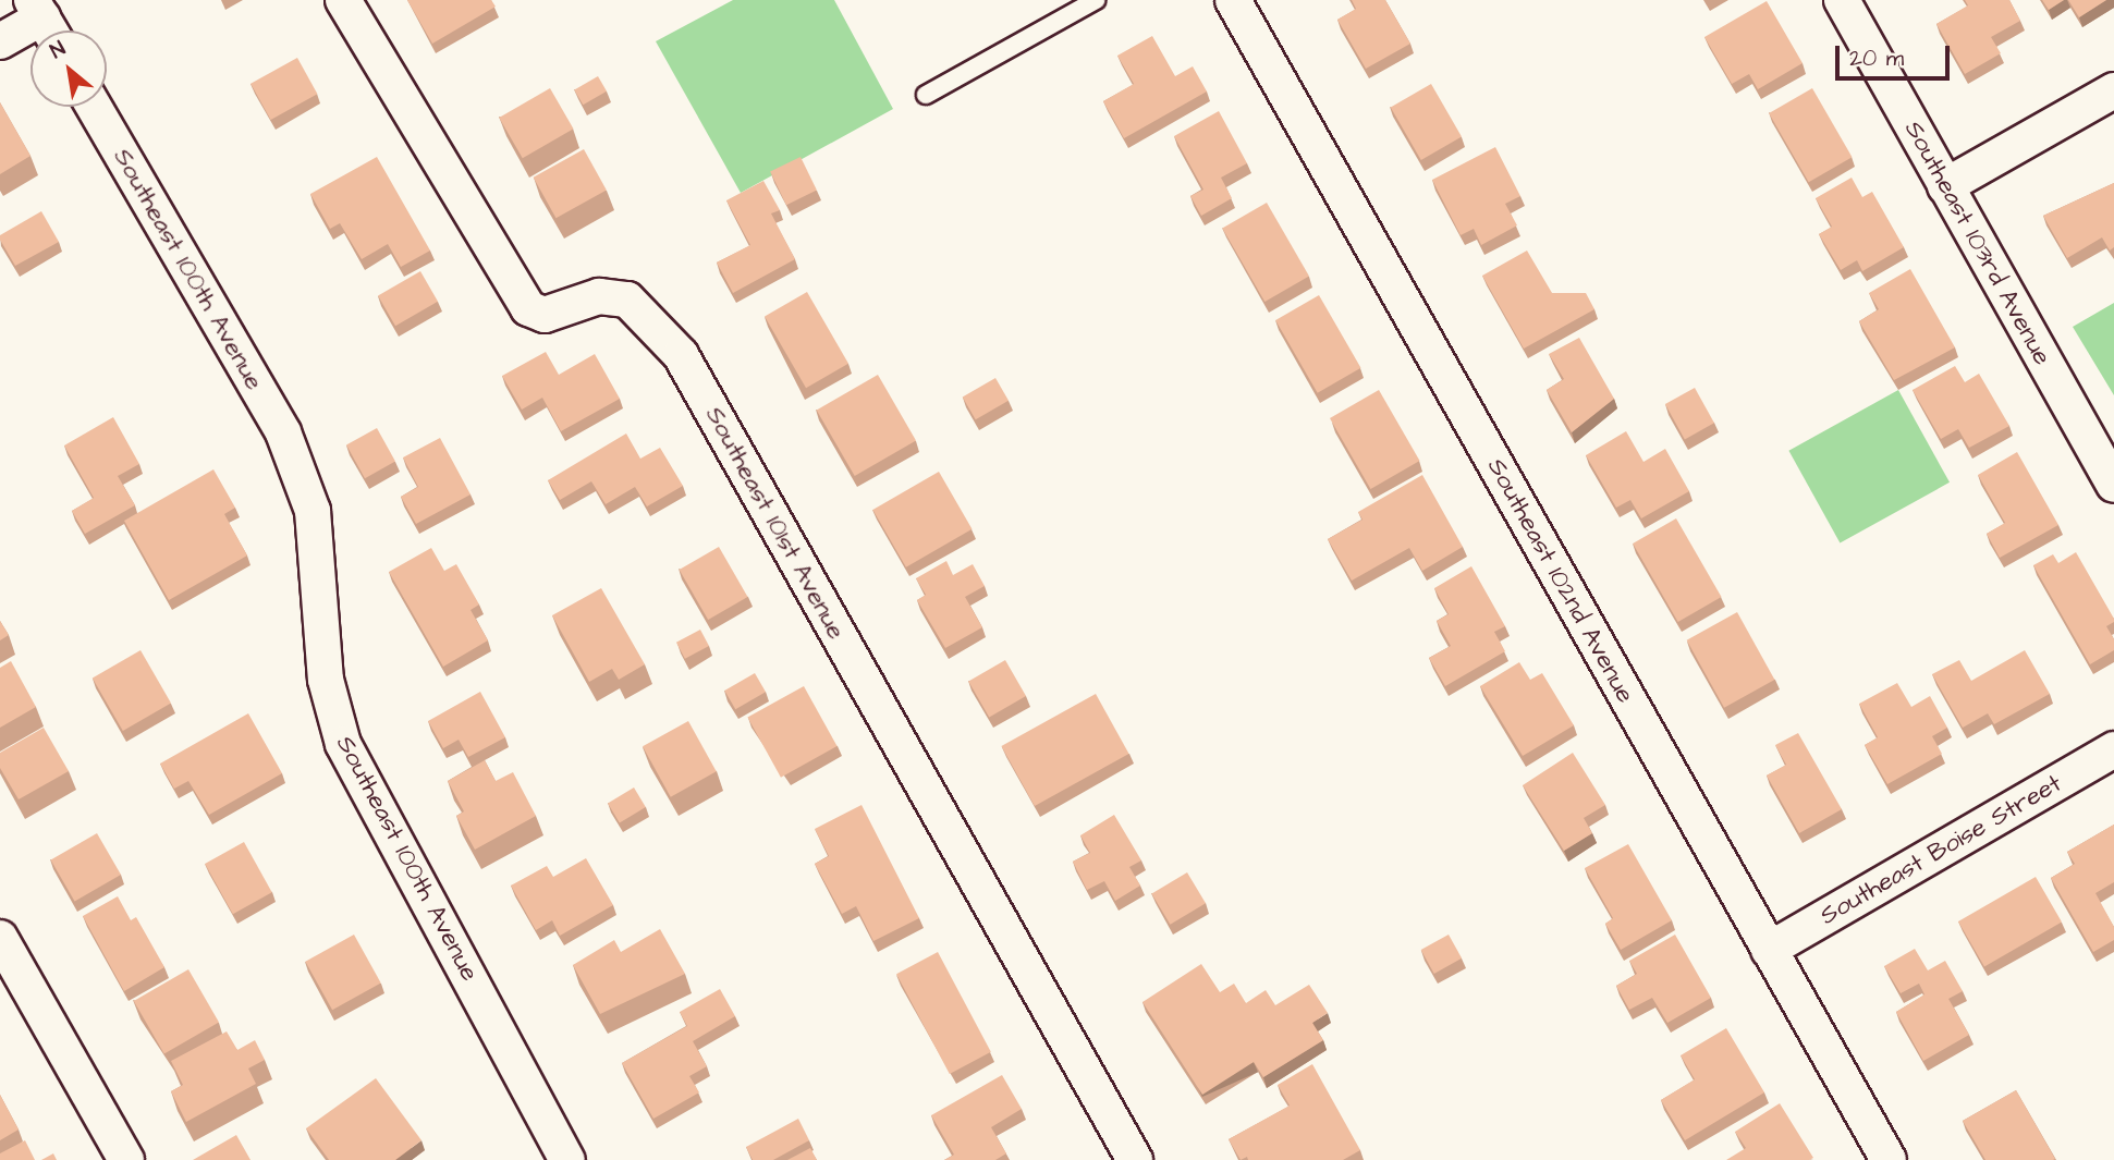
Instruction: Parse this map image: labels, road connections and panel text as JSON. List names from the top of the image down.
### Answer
{
  "streets": {
    "street": [
      "Southeast 103rd Avenue",
      "Southeast 100th Avenue",
      "Southeast 101st Avenue",
      "Southeast 102nd Avenue",
      "Southeast Boise Street"
    ]
  },
  "crossings": [
    ["Southeast 102nd Avenue", "Southeast Boise Street"]
  ],
  "scale_bar": "20 m",
  "north": "top left"
}
